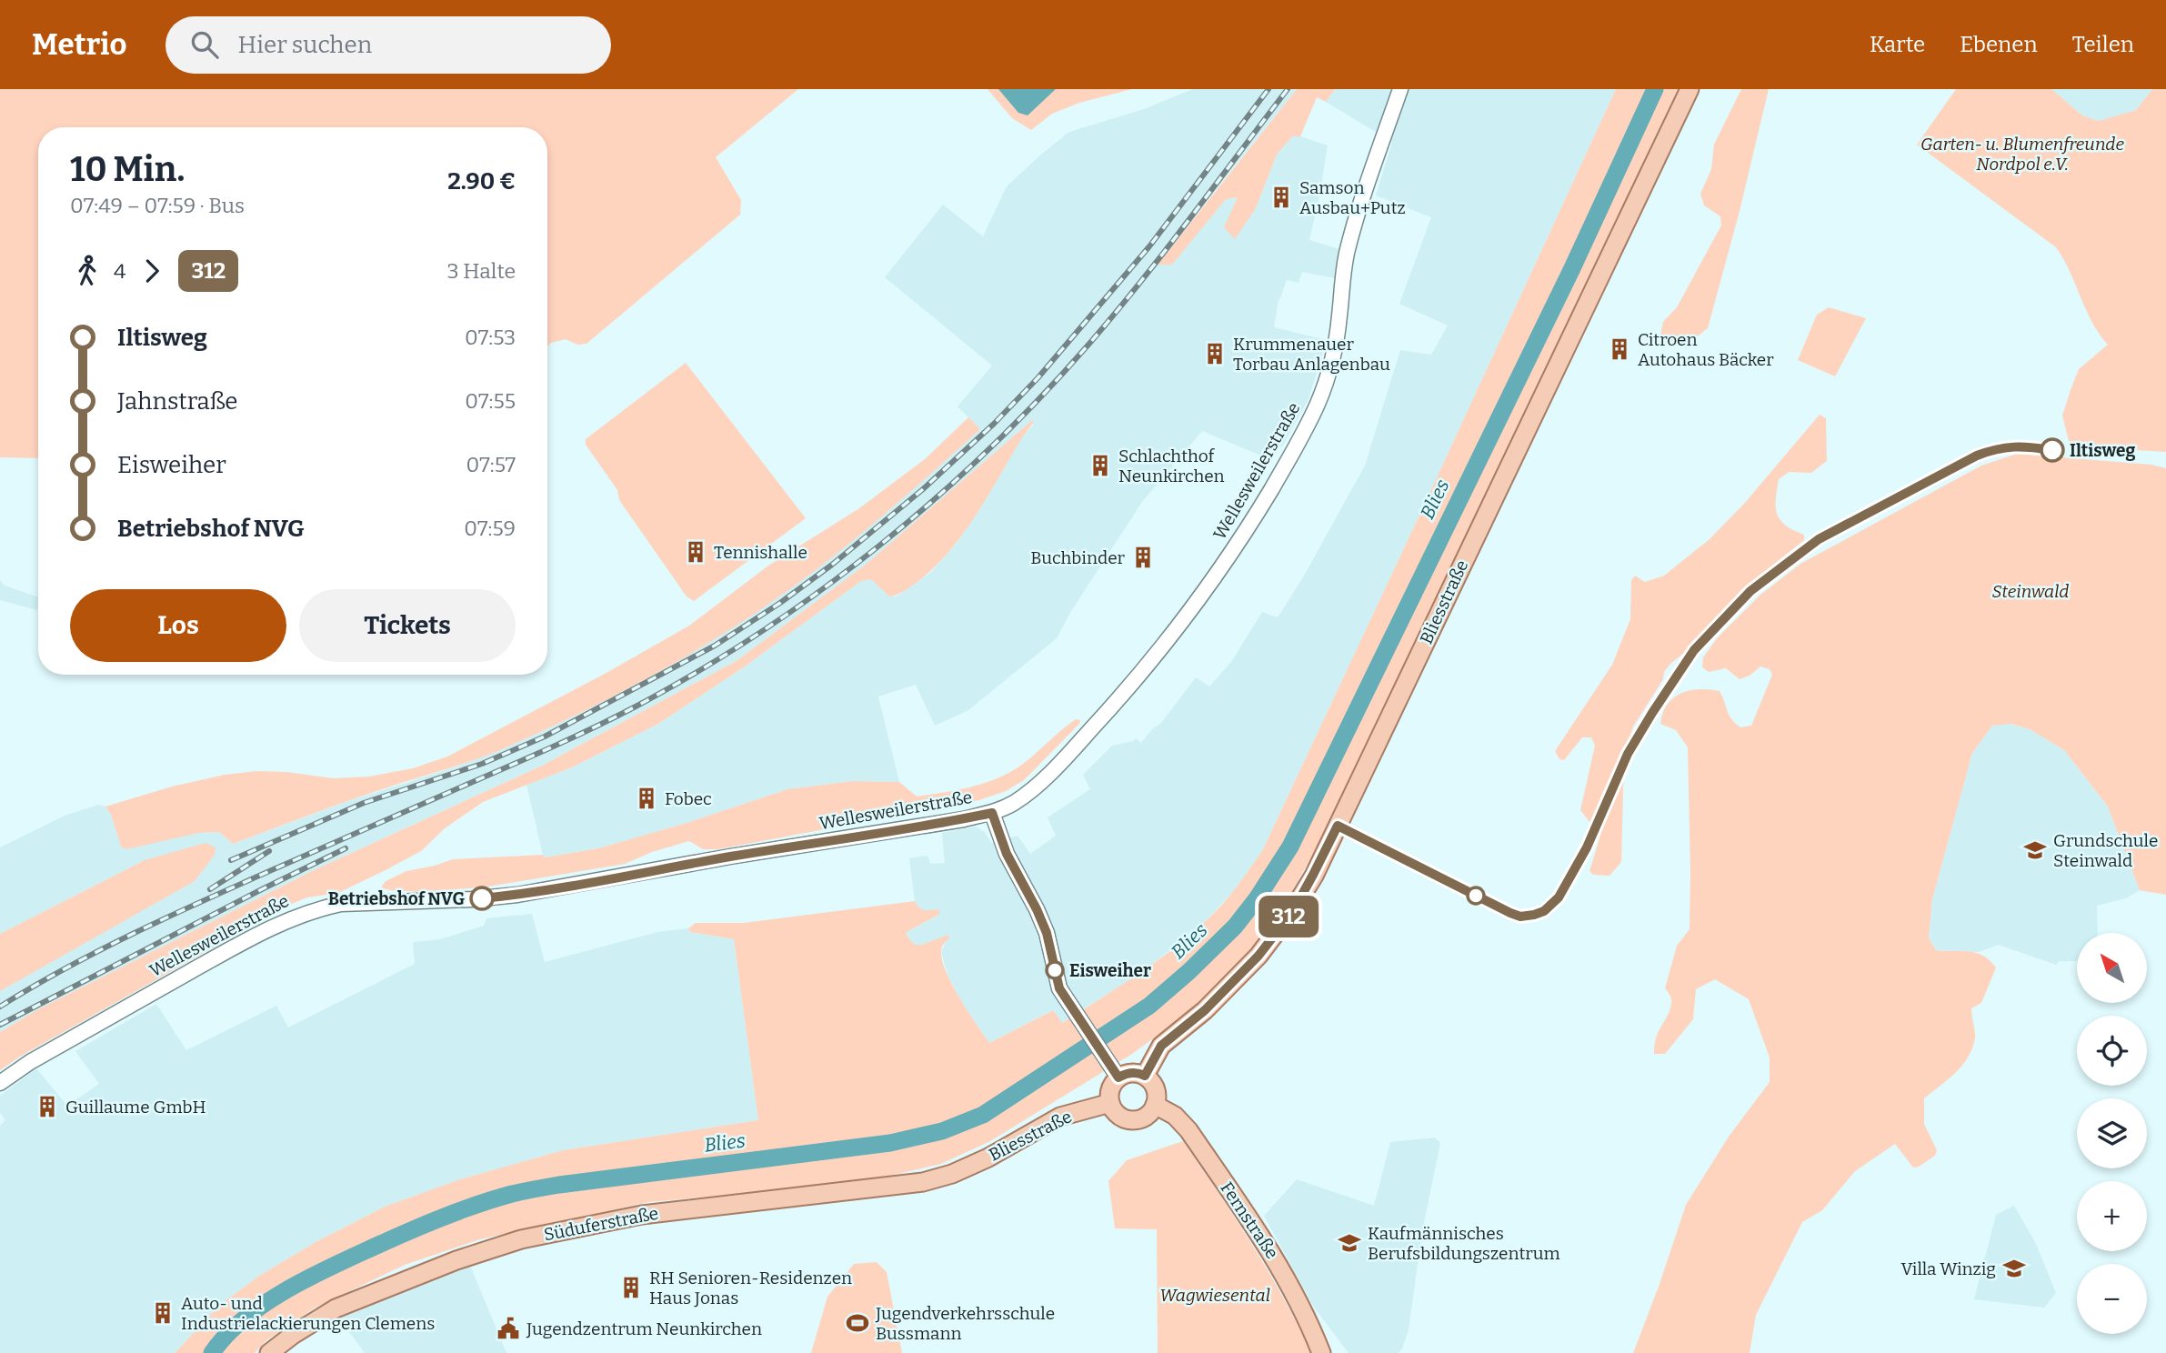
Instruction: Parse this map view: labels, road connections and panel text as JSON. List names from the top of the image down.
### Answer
{
  "streets": {
    "main road": ["Bliesstraße", "Fernstraße", "Süduferstraße"],
    "street": ["Wellesweilerstraße"]
  },
  "crossings": [
    ["Bliesstraße", "Fernstraße"],
    ["Bliesstraße", "Süduferstraße"]
  ],
  "water": ["Blies"],
  "parks": ["Garten- u. Blumenfreunde Nordpol e.V.", "Steinwald", "Wagwiesental"],
  "places": {
    "building": [
      "Samson Ausbau+Putz",
      "Citroen Autohaus Bäcker",
      "Krummenauer Torbau Anlagenbau",
      "Schlachthof Neunkirchen",
      "Tennishalle",
      "Buchbinder",
      "Fobec",
      "Guillaume GmbH",
      "RH Senioren-Residenzen Haus Jonas",
      "Auto- und Industrielackierungen Clemens"
    ],
    "other": ["Iltisweg", "Betriebshof NVG", "Eisweiher"],
    "school or university": ["Grundschule Steinwald", "Kaufmännisches Berufsbildungszentrum", "Villa Winzig"],
    "sports": ["Jugendverkehrsschule Bussmann"],
    "public building": ["Jugendzentrum Neunkirchen"]
  },
  "lines": ["bus line 312"],
  "north": "top left",
  "page": {
    "header": "Metrio",
    "search": "Hier suchen",
    "nav": ["Karte", "Ebenen", "Teilen"],
    "on_map": "312",
    "heading": ["10 Min.", "07:49 – 07:59 · Bus", "2.90 €"],
    "legs": ["4", "312", "3 Halte"],
    "list": [
      {
        "name": "Iltisweg",
        "value": "07:53"
      },
      {
        "name": "Jahnstraße",
        "value": "07:55"
      },
      {
        "name": "Eisweiher",
        "value": "07:57"
      },
      {
        "name": "Betriebshof NVG",
        "value": "07:59"
      }
    ],
    "buttons": ["Los", "Tickets"],
    "map_buttons": ["+", "−"]
  }
}
